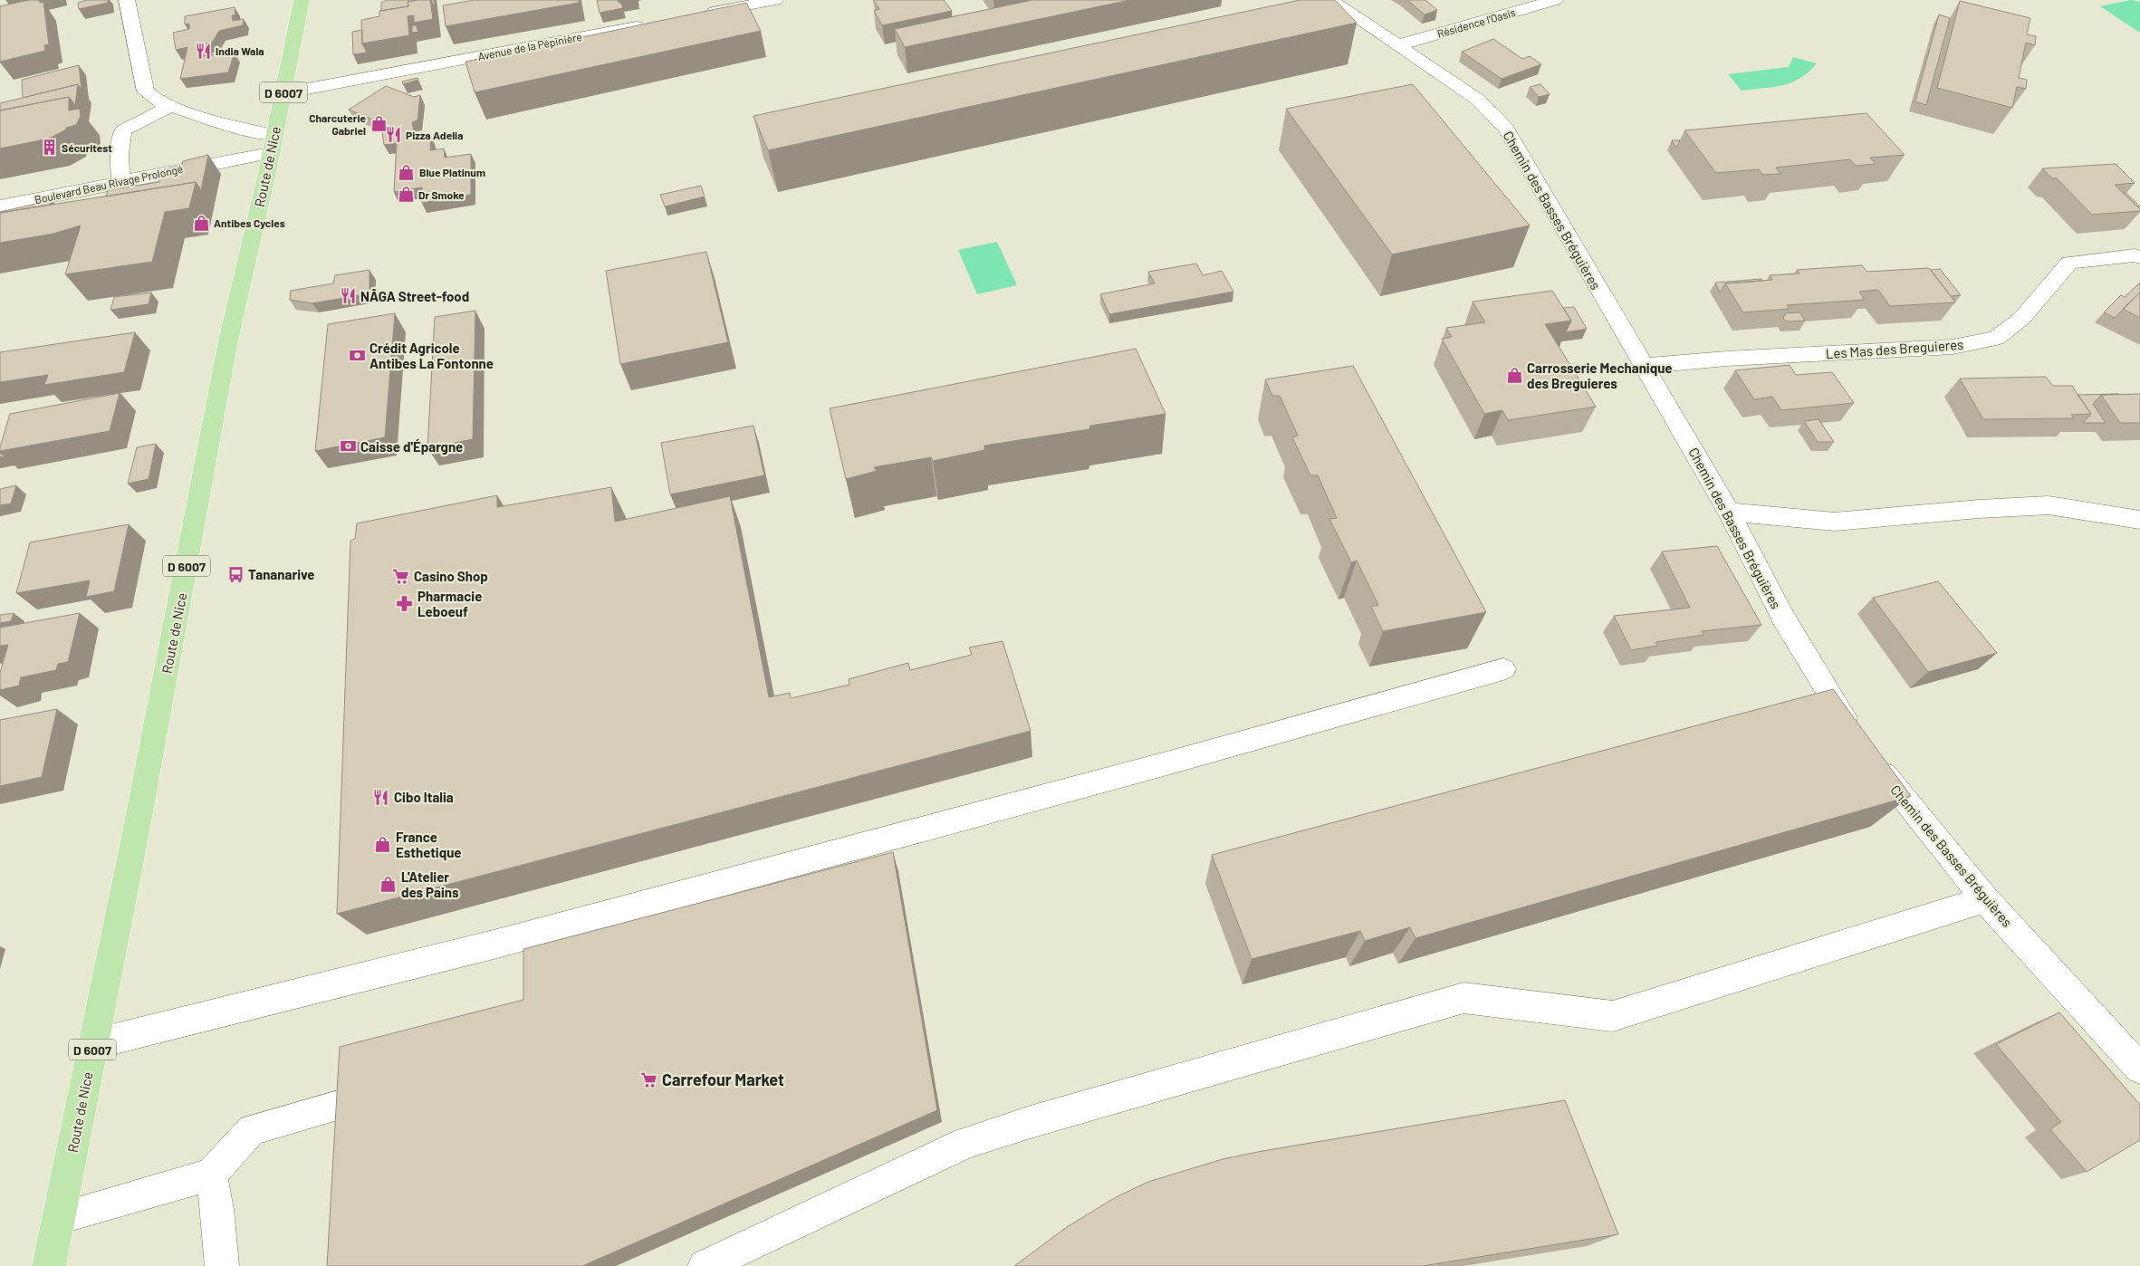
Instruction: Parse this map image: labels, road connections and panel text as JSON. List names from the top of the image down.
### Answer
{
  "streets": {
    "main road": ["D 6007", "Route de Nice"],
    "street": [
      "Résidence l'Oasis",
      "Avenue de la Pépinière",
      "Boulevard Beau Rivage Prolongé",
      "Chemin des Basses Bréguières",
      "Les Mas des Breguieres"
    ]
  },
  "crossings": [
    ["Résidence l'Oasis", "Chemin des Basses Bréguières"],
    ["Avenue de la Pépinière", "Route de Nice"],
    ["Route de Nice", "Boulevard Beau Rivage Prolongé"],
    ["Chemin des Basses Bréguières", "Les Mas des Breguieres"]
  ],
  "places": {
    "restaurant": [
      "India Wala",
      "Pizza Adelia",
      "NÂGA Street-food",
      "Cibo Italia"
    ],
    "shop": [
      "Charcuterie Gabriel",
      "Blue Platinum",
      "Dr Smoke",
      "Antibes Cycles",
      "Carrosserie Mechanique des Breguieres",
      "France Esthetique",
      "L'Atelier des Pains"
    ],
    "building": ["Sécuritest"],
    "bank": ["Crédit Agricole Antibes La Fontonne", "Caisse d'Épargne"],
    "bus stop": ["Tananarive"],
    "supermarket": ["Casino Shop", "Carrefour Market"],
    "pharmacy": ["Pharmacie Leboeuf"]
  }
}
